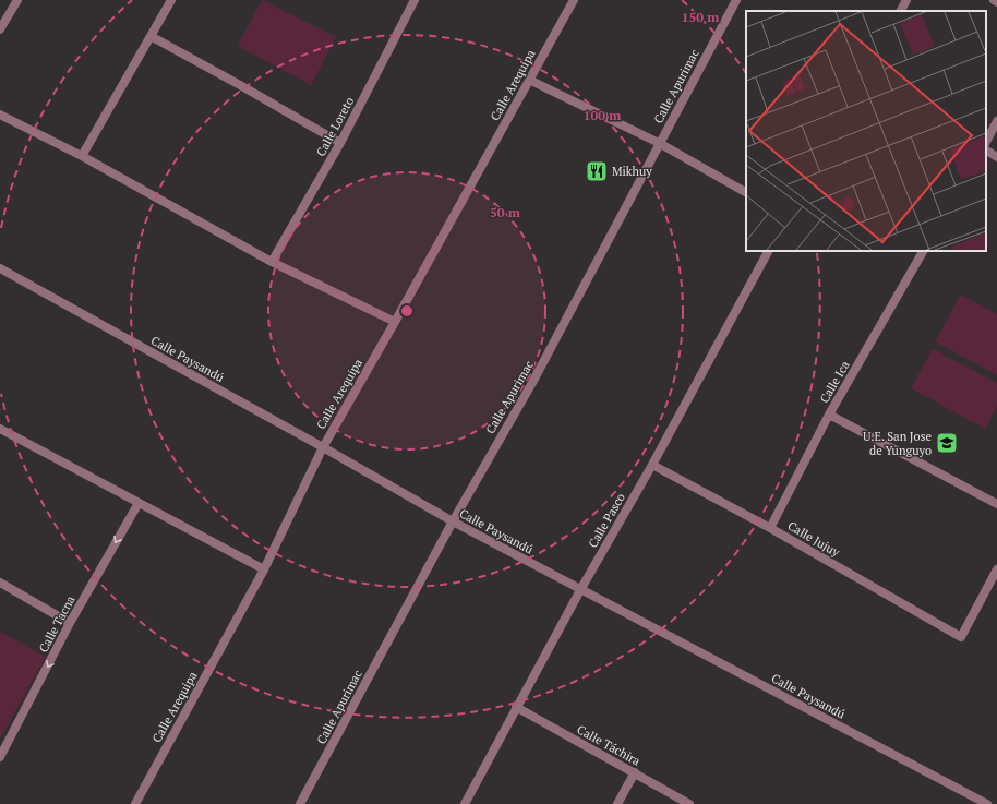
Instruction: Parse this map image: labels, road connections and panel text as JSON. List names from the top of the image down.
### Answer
{
  "streets": {
    "street": [
      "Calle Arequipa",
      "Calle Apurimac",
      "Calle Loreto",
      "Calle Paysandú",
      "Calle Ica",
      "Calle Pasco",
      "Calle Jujuy",
      "Calle Tacna",
      "Calle Táchira"
    ]
  },
  "crossings": [
    ["Calle Arequipa", "Calle Paysandú"],
    ["Calle Apurimac", "Calle Paysandú"],
    ["Calle Paysandú", "Calle Pasco"],
    ["Calle Ica", "Calle Jujuy"],
    ["Calle Pasco", "Calle Jujuy"],
    ["Calle Pasco", "Calle Táchira"]
  ],
  "one_way": ["Calle Tacna"],
  "places": {
    "restaurant": ["Mikhuy"],
    "school or university": ["U.E. San Jose de Yunguyo"]
  },
  "rings": ["150 m", "100 m", "50 m"]
}
